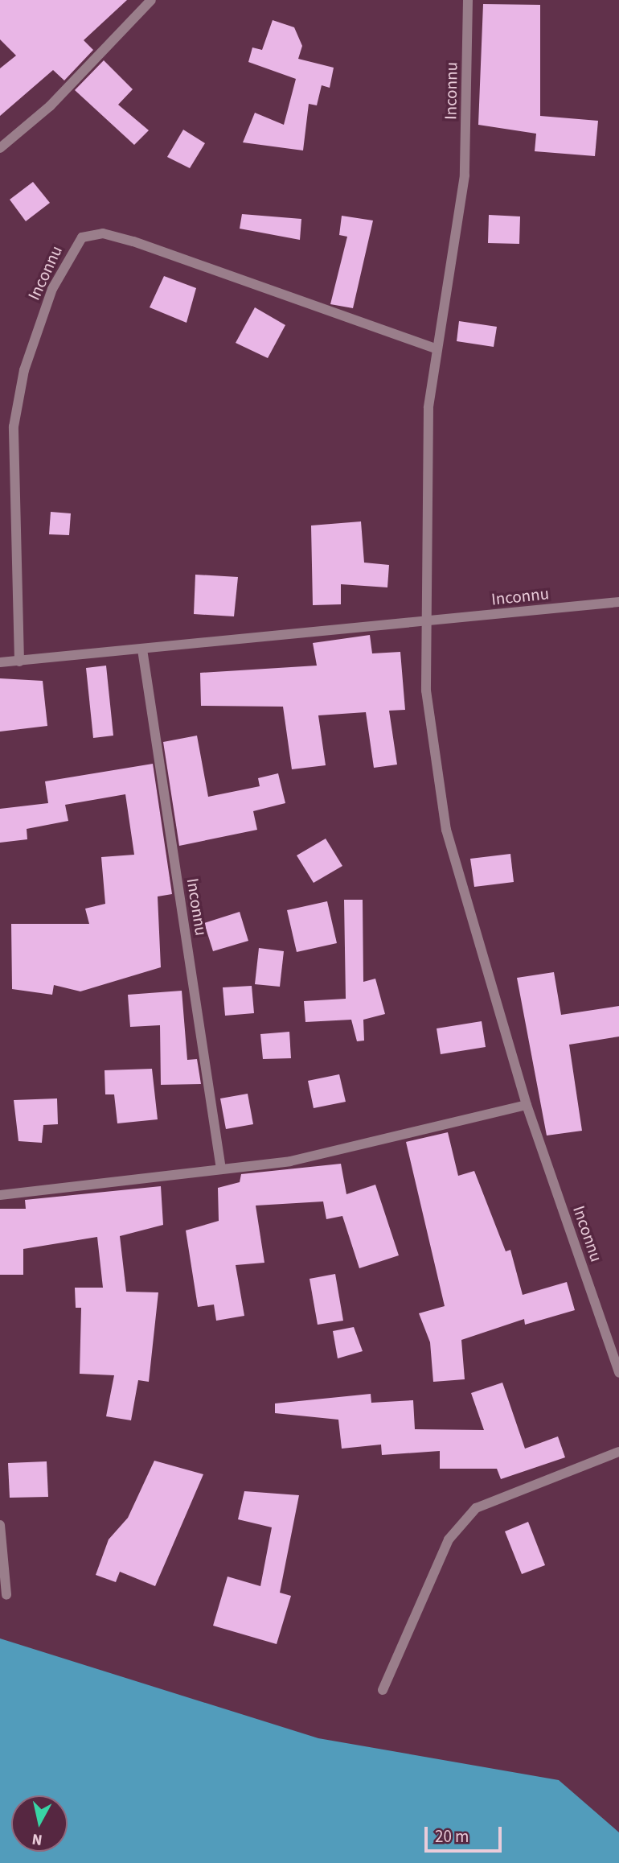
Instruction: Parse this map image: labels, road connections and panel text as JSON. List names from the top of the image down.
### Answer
{
  "streets": {
    "street": ["Inconnu"]
  },
  "scale_bar": "20 m",
  "north": "bottom"
}
